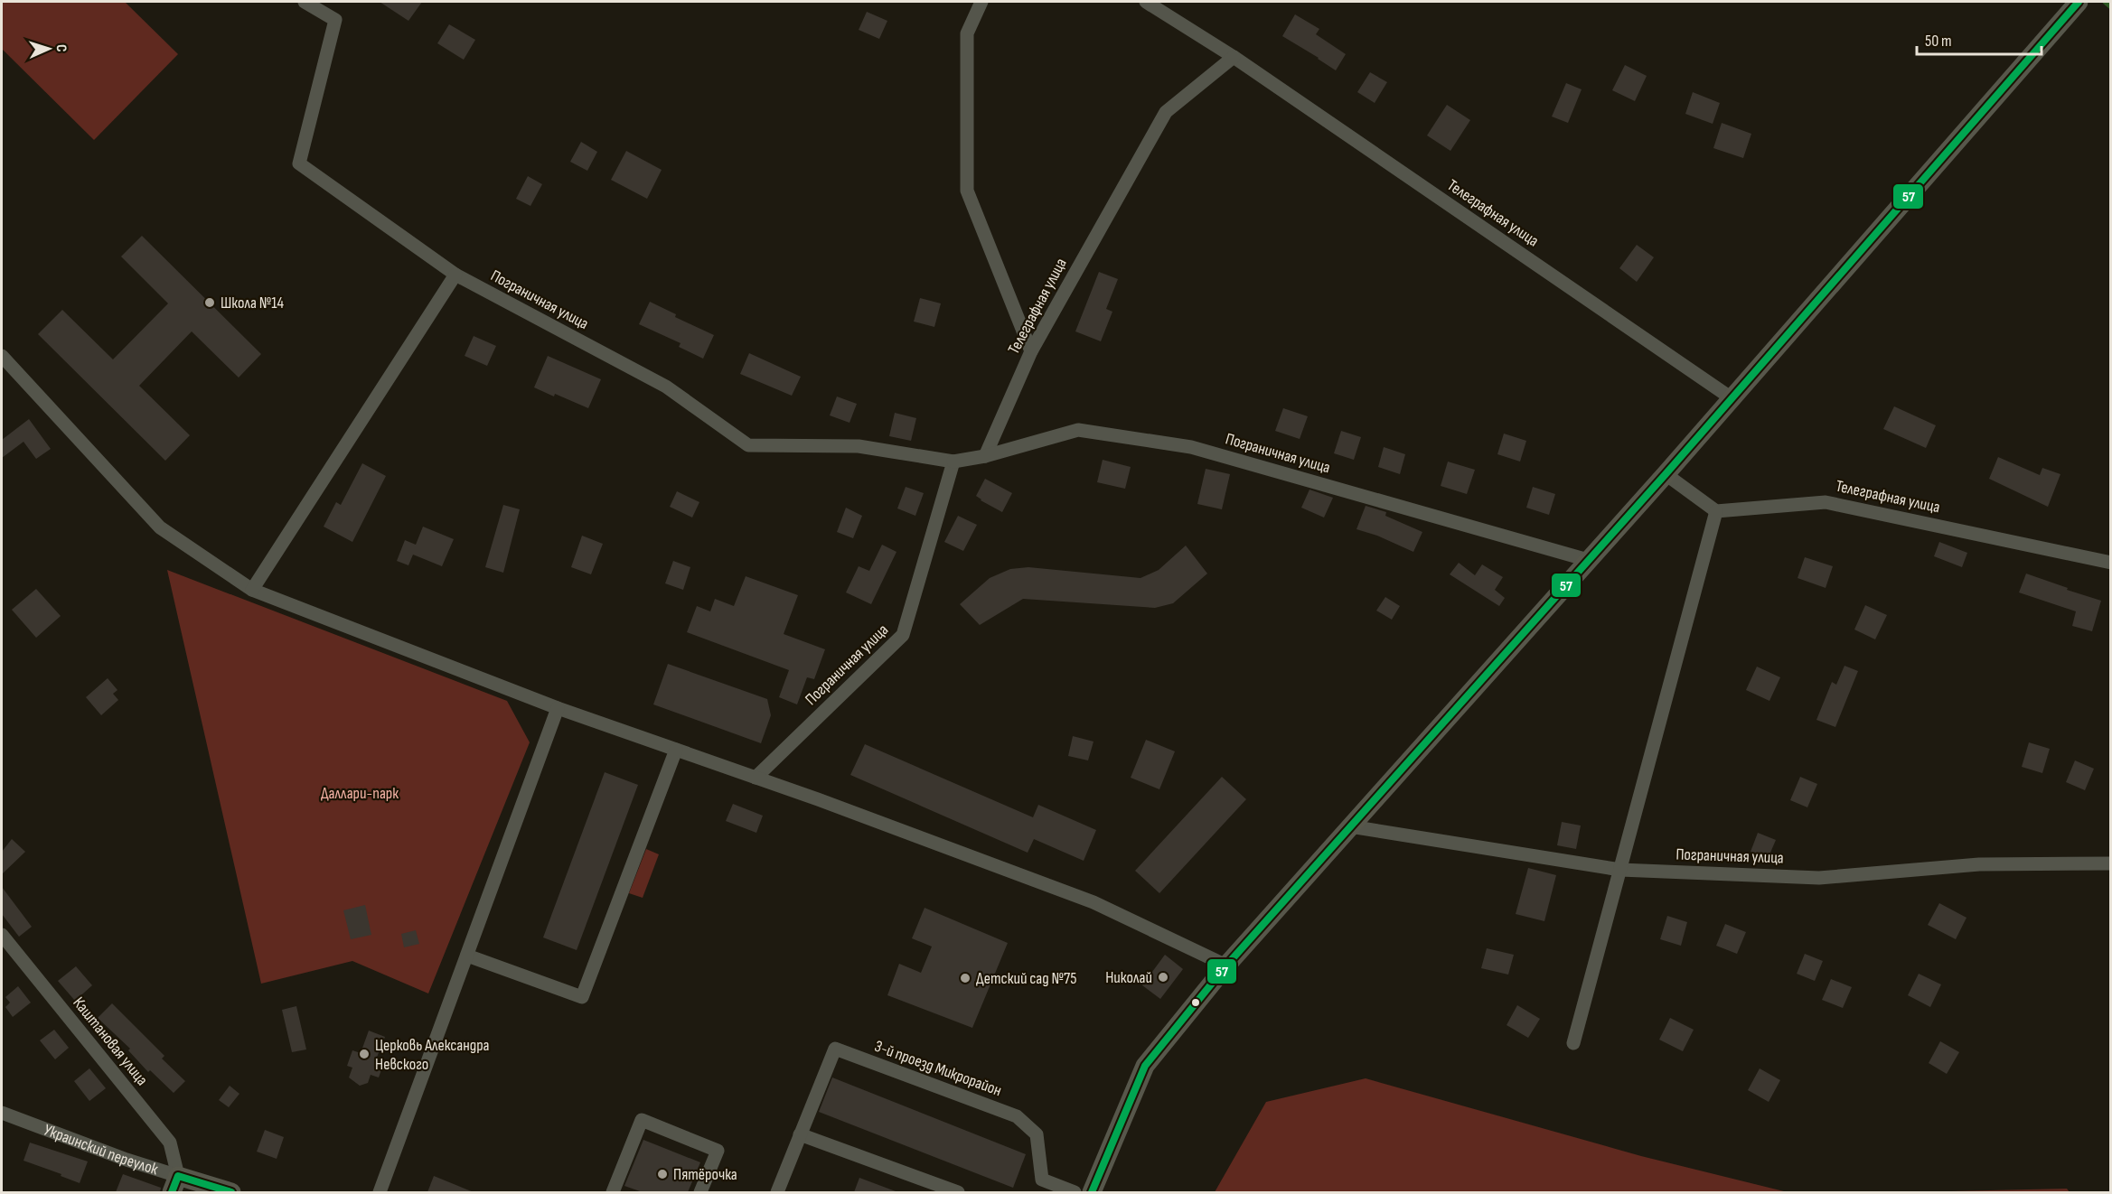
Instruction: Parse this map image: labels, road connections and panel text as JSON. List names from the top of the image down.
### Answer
{
  "streets": {
    "main road": ["Украинский переулок"],
    "street": [
      "Телеграфная улица",
      "Пограничная улица",
      "Каштановая улица",
      "3-й проезд Микрорайон"
    ]
  },
  "crossings": [
    ["Телеграфная улица", "Пограничная улица"],
    ["Каштановая улица", "Украинский переулок"]
  ],
  "parks": ["Даллари-парк"],
  "places": [
    "Школа №14",
    "Николай",
    "Детский сад №75",
    "Церковь Александра Невского",
    "Пятёрочка"
  ],
  "lines": ["transit line 57"],
  "scale_bar": "50 m",
  "north": "right"
}
